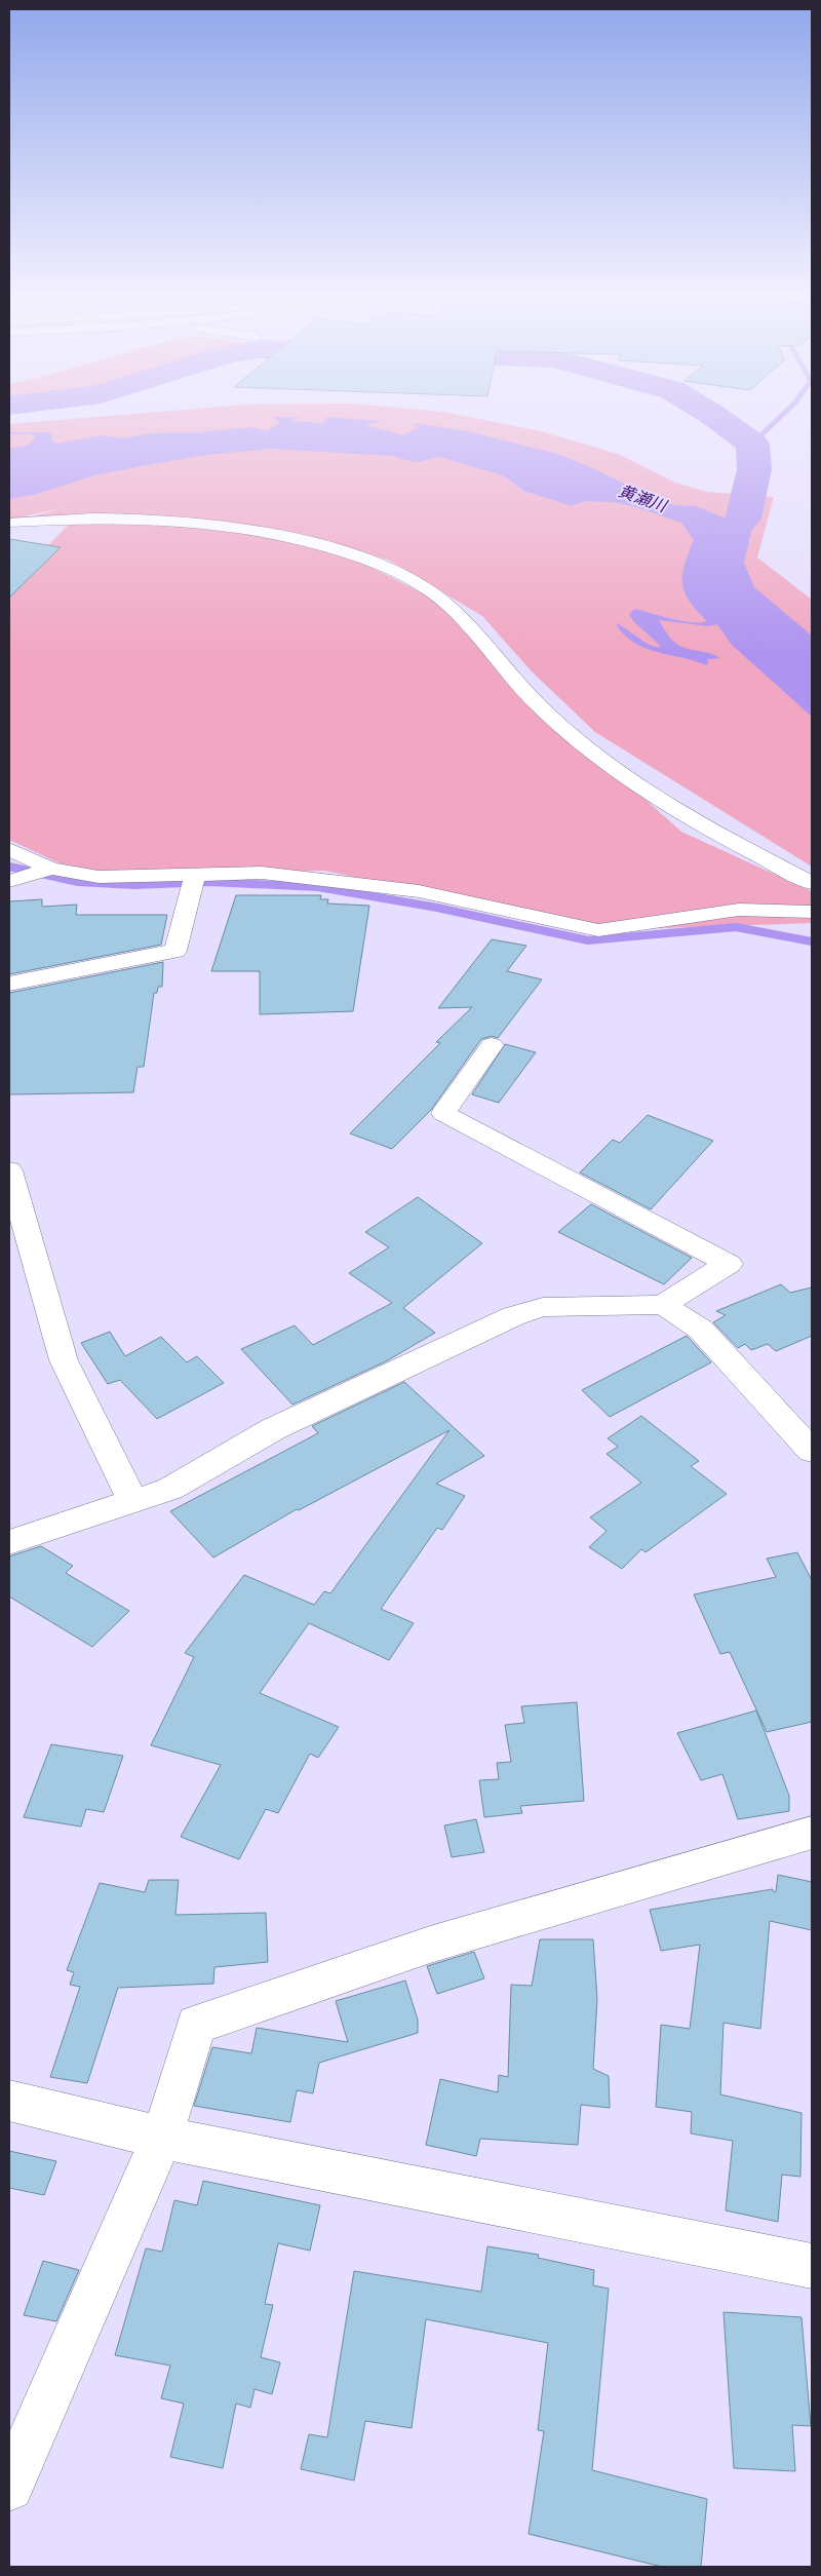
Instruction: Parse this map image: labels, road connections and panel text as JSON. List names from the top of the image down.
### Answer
{
  "water": ["黄瀬川"]
}
